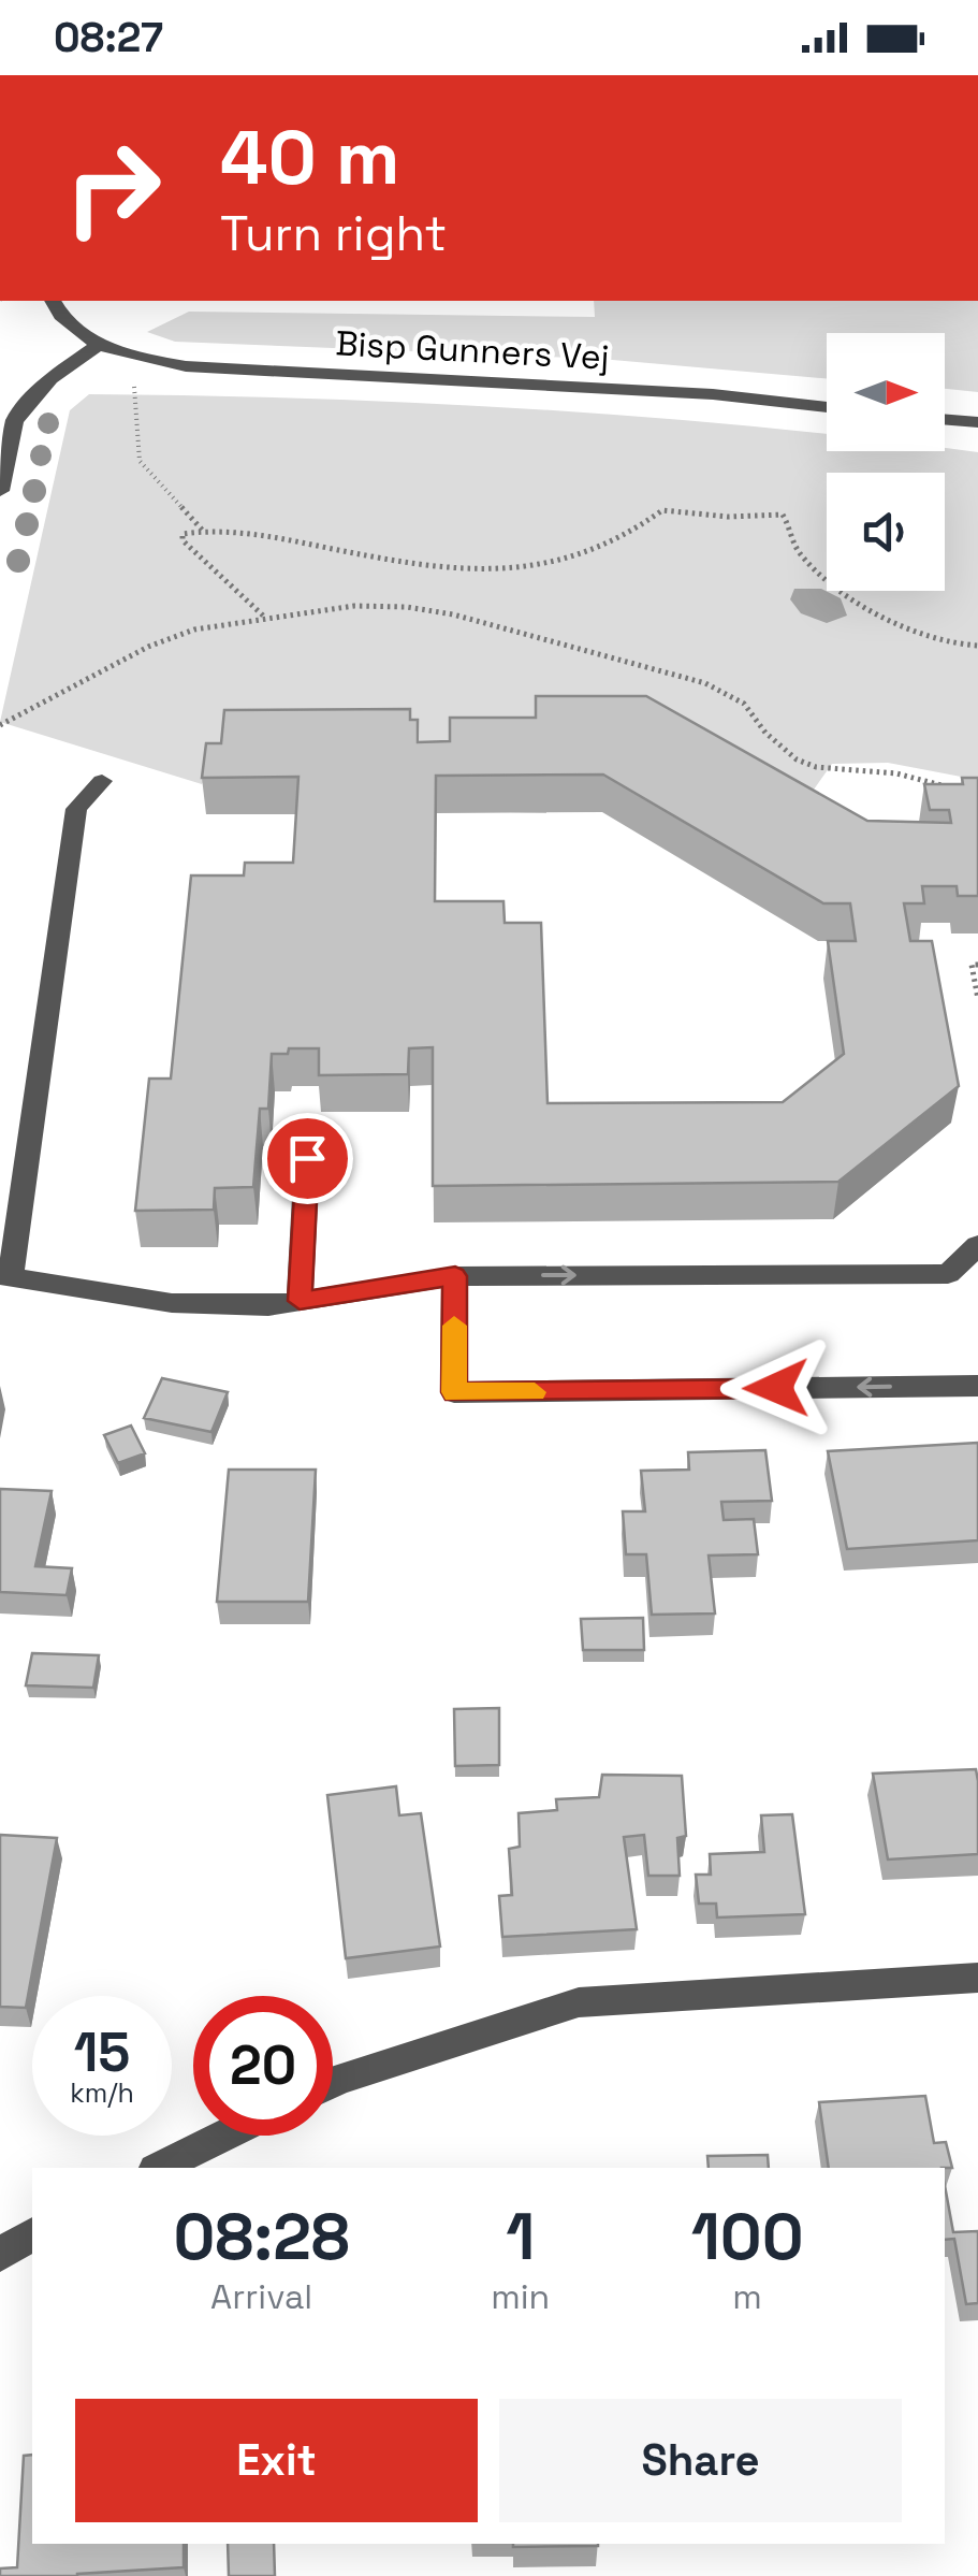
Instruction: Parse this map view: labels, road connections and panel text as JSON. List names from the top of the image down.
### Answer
{
  "streets": {
    "street": ["Bisp Gunners Vej"]
  },
  "north": "right",
  "page": {
    "status": "08:27",
    "turn": ["40 m", "Turn right"],
    "speed": "15 km/h",
    "limit": "20",
    "eta": [
      "08:28",
      "Arrival",
      "1",
      "min",
      "100",
      "m"
    ],
    "buttons": ["Exit", "Share"]
  }
}
